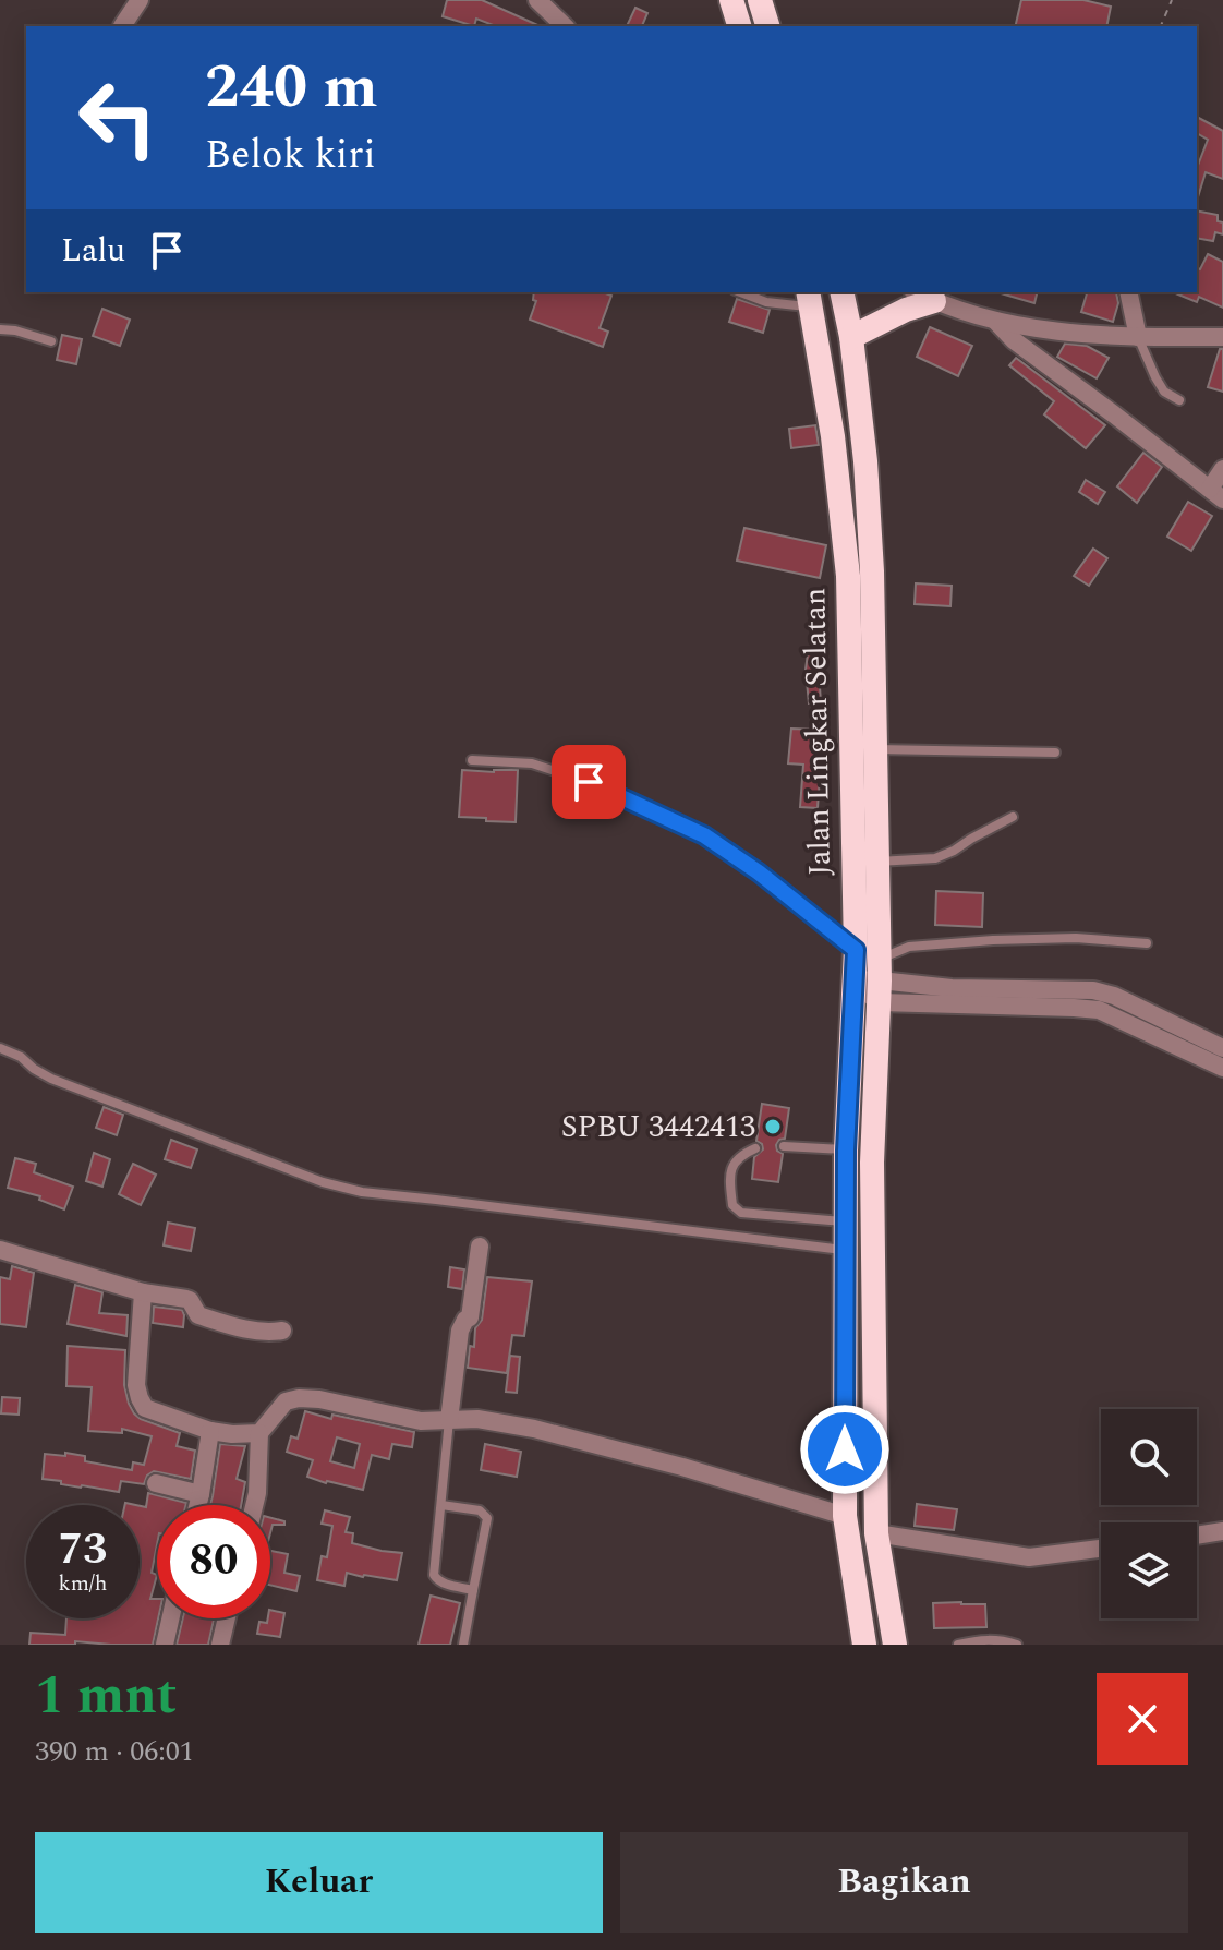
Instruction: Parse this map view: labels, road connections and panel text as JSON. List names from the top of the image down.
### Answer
{
  "streets": {
    "highway": ["Jalan Lingkar Selatan"]
  },
  "places": ["SPBU 3442413"],
  "page": {
    "turn": ["240 m", "Belok kiri"],
    "then": "Lalu",
    "speed": "73 km/h",
    "limit": "80",
    "heading": ["1 mnt", "390 m · 06:01"],
    "buttons": ["Keluar", "Bagikan"]
  }
}
